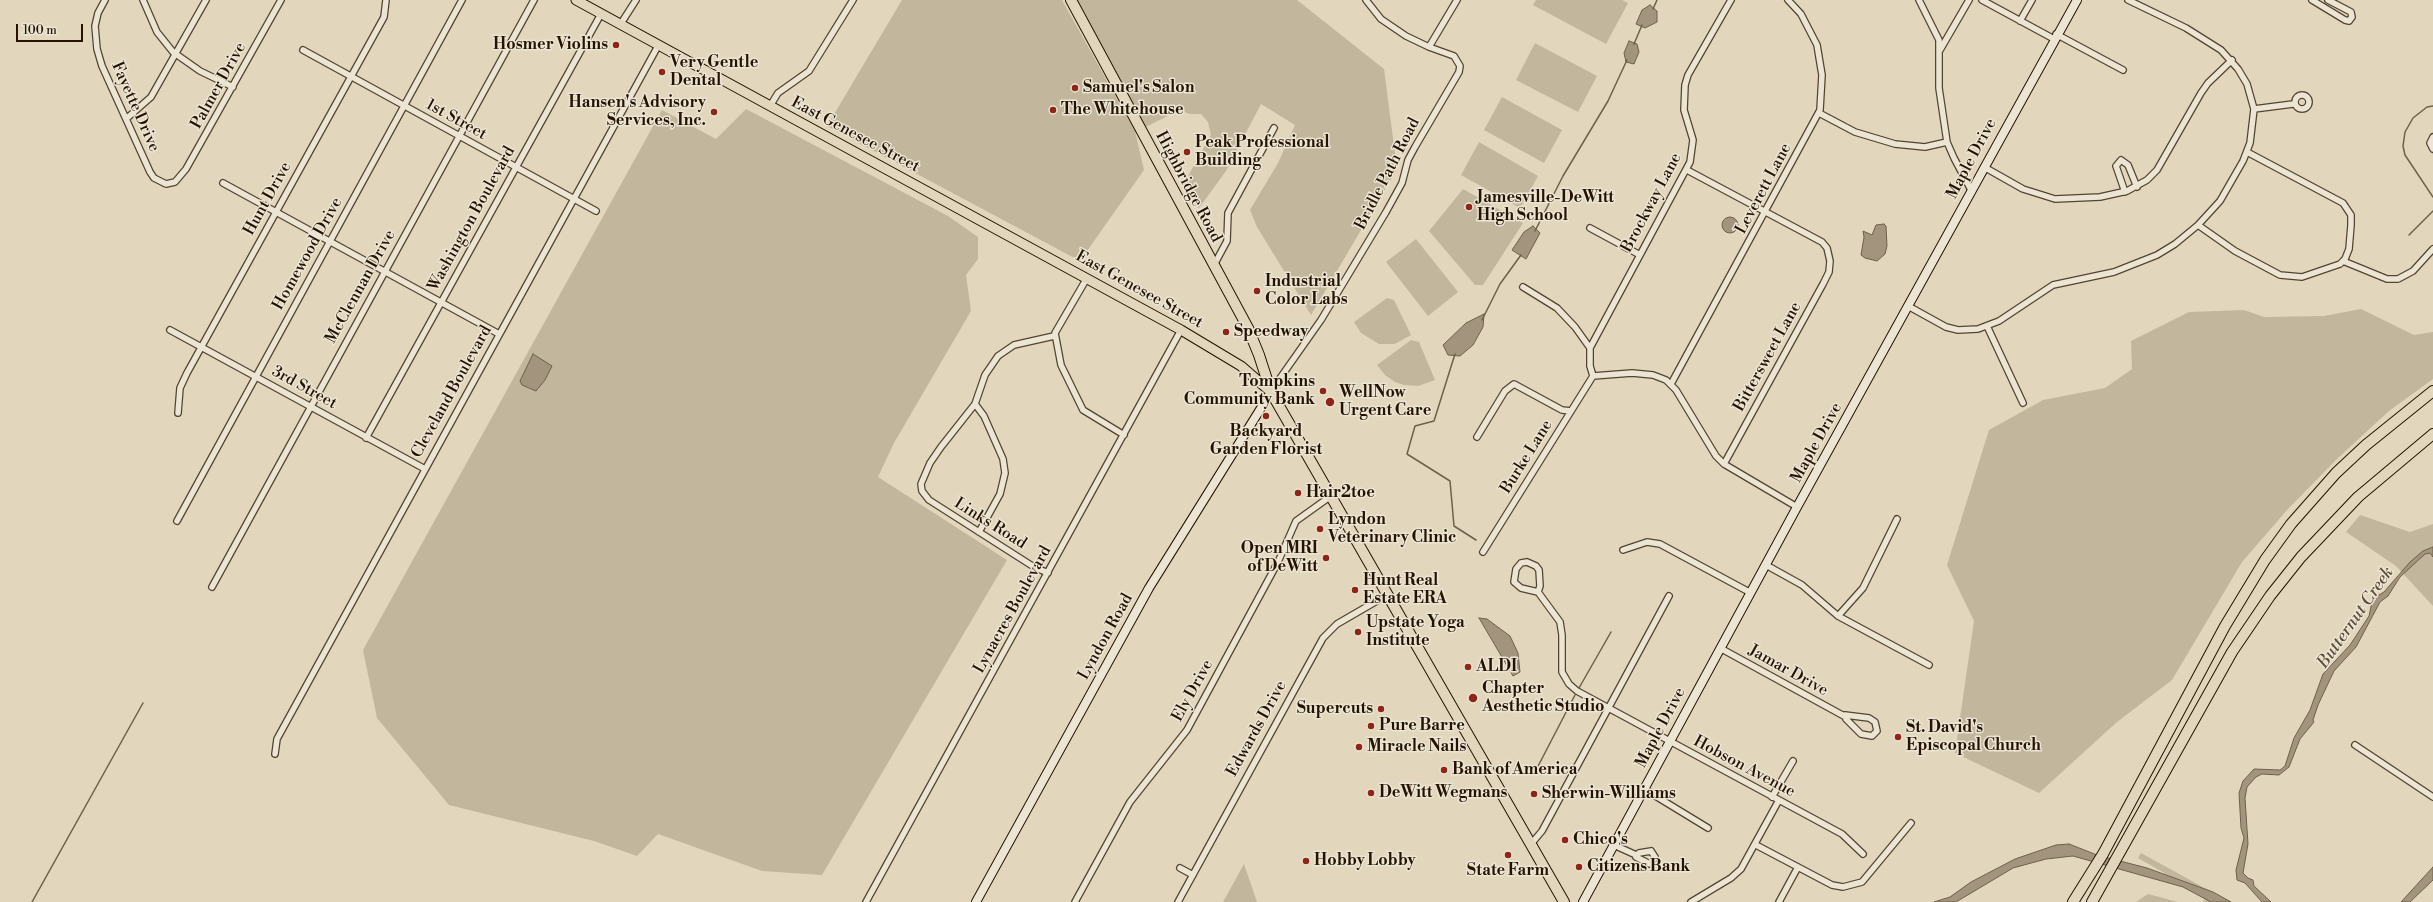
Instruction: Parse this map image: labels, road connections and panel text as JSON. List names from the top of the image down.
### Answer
{
  "streets": {
    "highway": ["East Genesee Street", "Highbridge Road"],
    "street": [
      "Palmer Drive",
      "Fayette Drive",
      "1st Street",
      "Maple Drive",
      "Bridle Path Road",
      "Leverett Lane",
      "Hunt Drive",
      "Brockway Lane",
      "Washington Boulevard",
      "Homewood Drive",
      "McClennan Drive",
      "Bittersweet Lane",
      "3rd Street",
      "Cleveland Boulevard",
      "Burke Lane",
      "Links Road",
      "Lynacres Boulevard",
      "Lyndon Road",
      "Jamar Drive",
      "Ely Drive",
      "Edwards Drive",
      "Hobson Avenue"
    ]
  },
  "crossings": [
    ["Palmer Drive", "Fayette Drive"],
    ["1st Street", "Hunt Drive"],
    ["1st Street", "Washington Boulevard"],
    ["1st Street", "Homewood Drive"],
    ["1st Street", "McClennan Drive"],
    ["1st Street", "Cleveland Boulevard"],
    ["East Genesee Street", "Bridle Path Road"],
    ["East Genesee Street", "Highbridge Road"],
    ["East Genesee Street", "Washington Boulevard"],
    ["East Genesee Street", "Cleveland Boulevard"],
    ["East Genesee Street", "Lynacres Boulevard"],
    ["East Genesee Street", "Lyndon Road"],
    ["East Genesee Street", "Ely Drive"],
    ["East Genesee Street", "Edwards Drive"],
    ["Maple Drive", "Jamar Drive"],
    ["Maple Drive", "Hobson Avenue"],
    ["Bridle Path Road", "Highbridge Road"],
    ["Bridle Path Road", "Lyndon Road"],
    ["Highbridge Road", "Lyndon Road"],
    ["Leverett Lane", "Bittersweet Lane"],
    ["Hunt Drive", "3rd Street"],
    ["Washington Boulevard", "3rd Street"],
    ["Homewood Drive", "3rd Street"],
    ["McClennan Drive", "3rd Street"],
    ["3rd Street", "Cleveland Boulevard"],
    ["Links Road", "Lynacres Boulevard"]
  ],
  "water": ["Butternut Creek"],
  "places": [
    "Hosmer Violins",
    "Very Gentle Dental",
    "Samuel's Salon",
    "The Whitehouse",
    "Hansen's Advisory Services, Inc.",
    "Peak Professional Building",
    "Jamesville-DeWitt High School",
    "Industrial Color Labs",
    "Speedway",
    "Tompkins Community Bank",
    "WellNow Urgent Care",
    "Backyard Garden Florist",
    "Hair2toe",
    "Lyndon Veterinary Clinic",
    "Open MRI of DeWitt",
    "Hunt Real Estate ERA",
    "Upstate Yoga Institute",
    "ALDI",
    "Chapter Aesthetic Studio",
    "Supercuts",
    "Pure Barre",
    "St. David's Episcopal Church",
    "Miracle Nails",
    "Bank of America",
    "DeWitt Wegmans",
    "Sherwin-Williams",
    "Chico's",
    "State Farm",
    "Hobby Lobby",
    "Citizens Bank"
  ],
  "scale_bar": "100 m"
}
